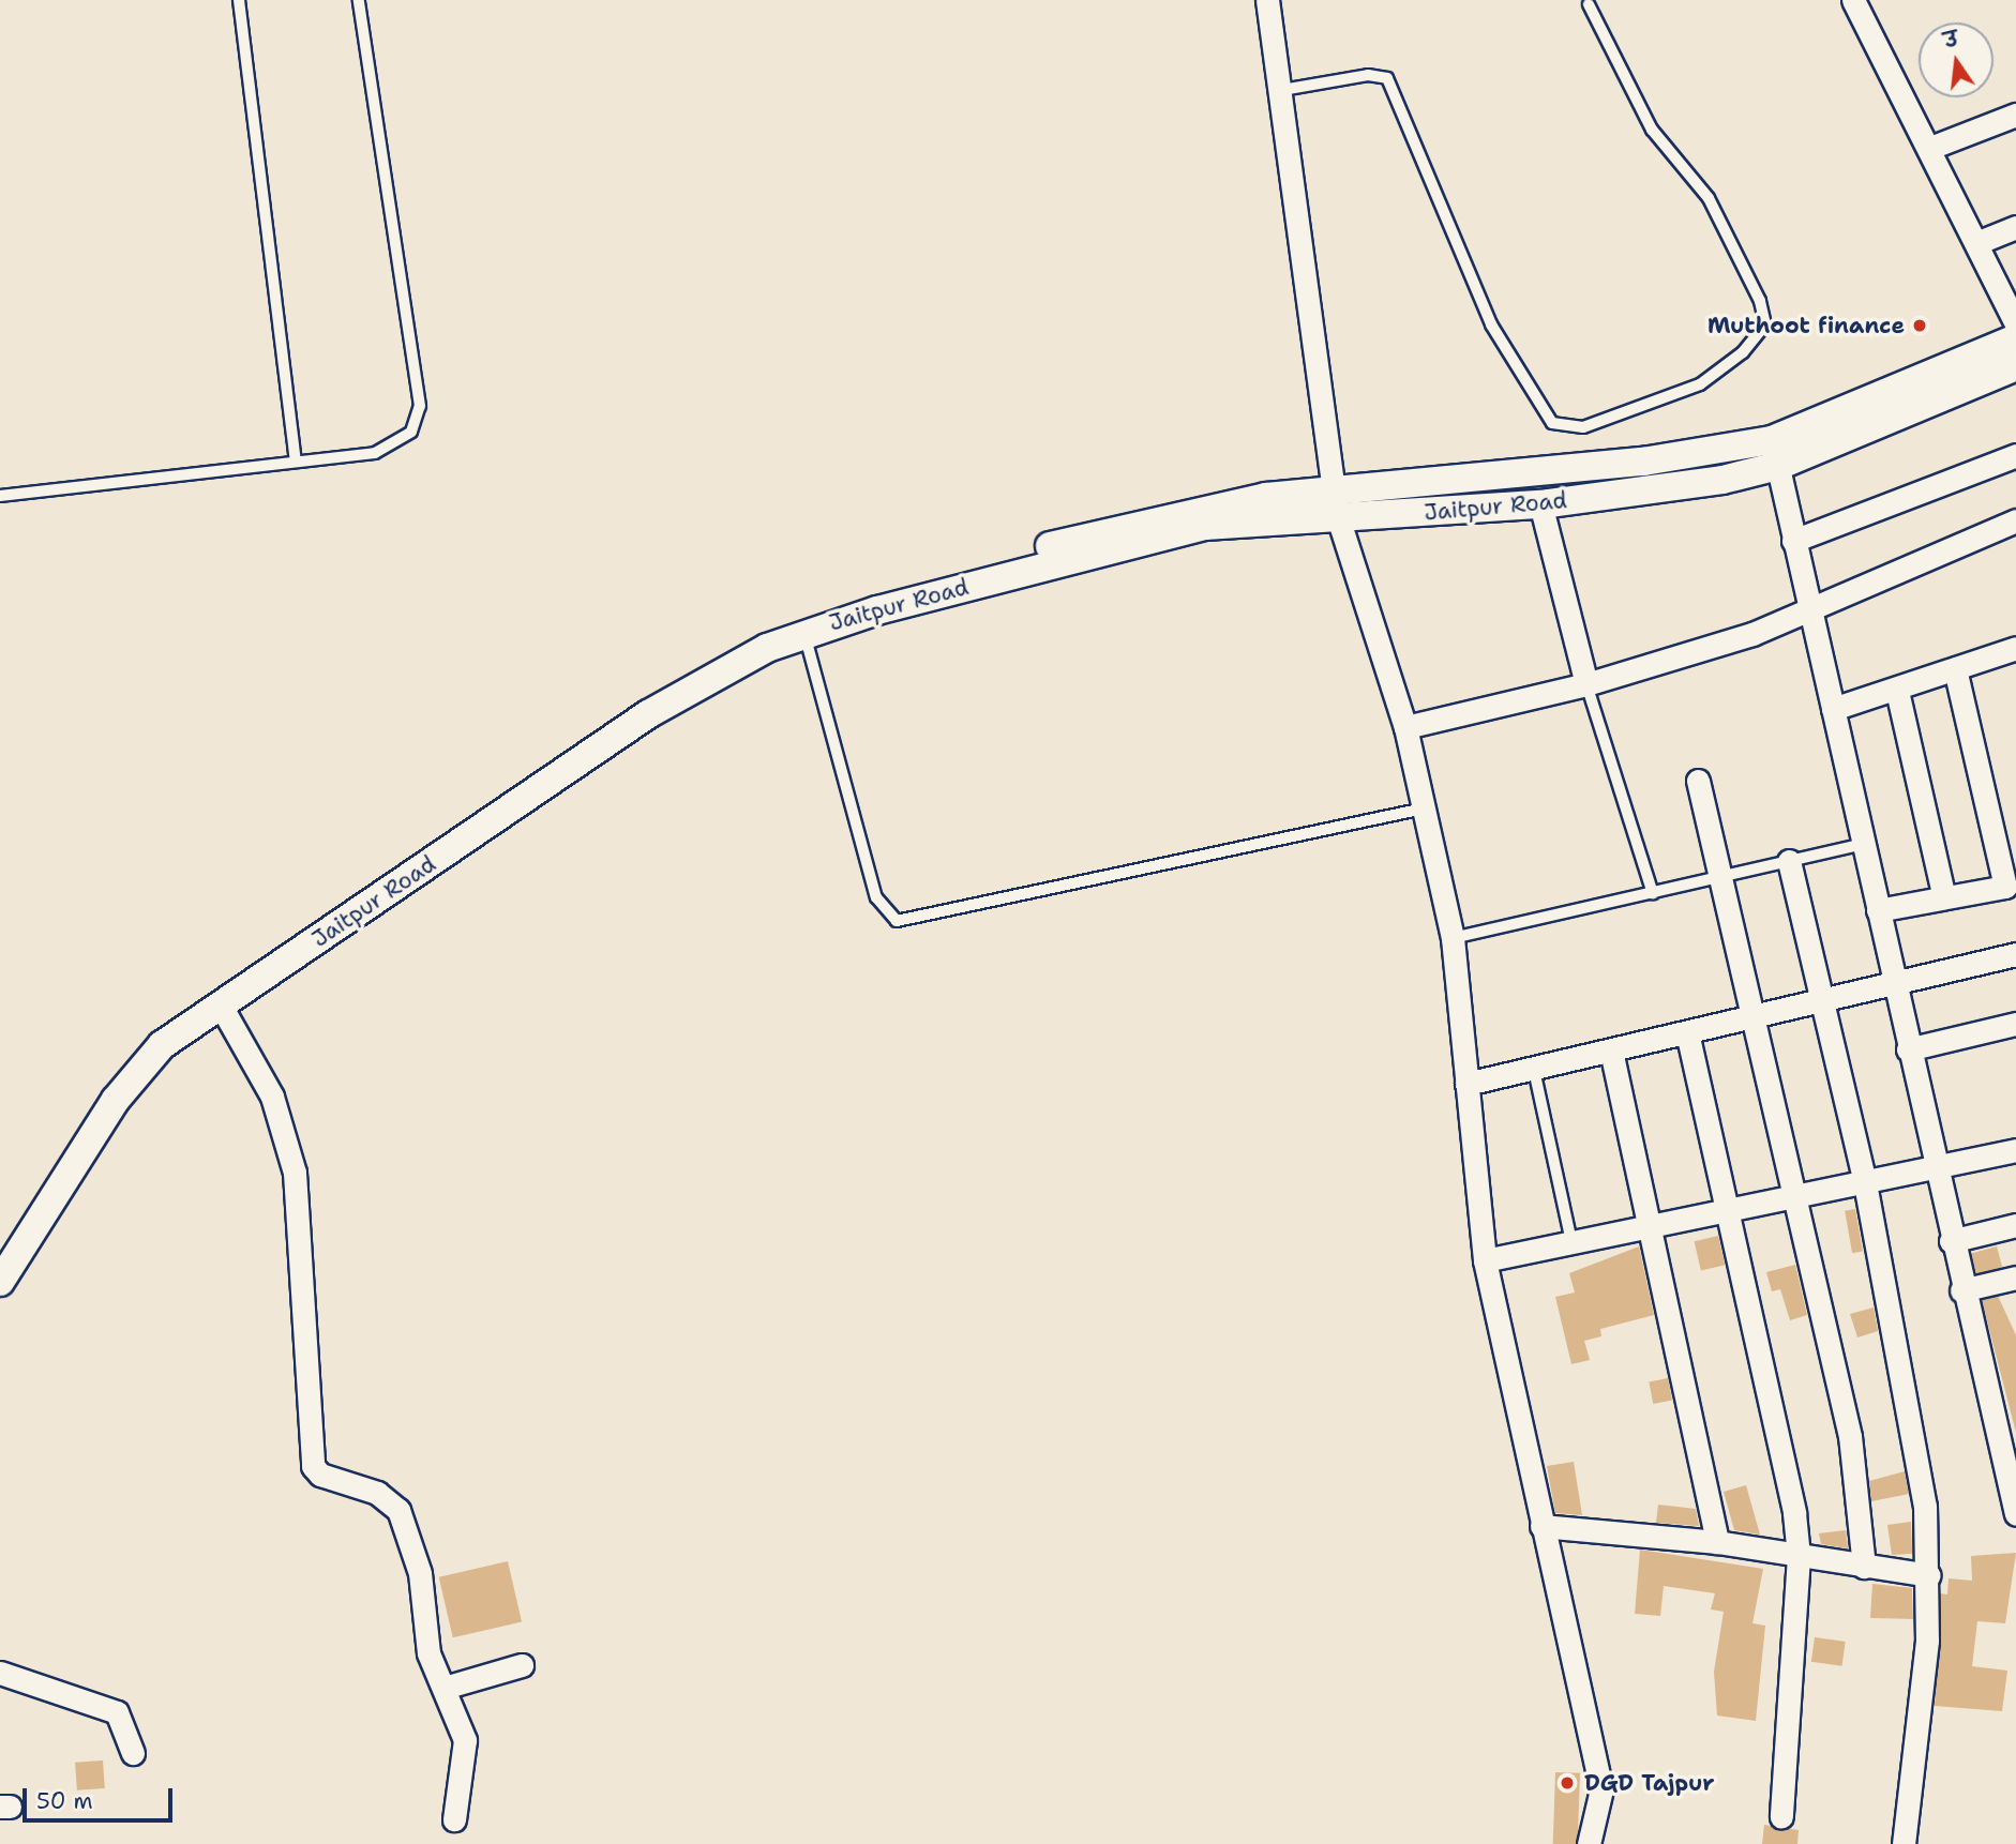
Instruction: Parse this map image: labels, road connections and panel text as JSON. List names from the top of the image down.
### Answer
{
  "streets": {
    "street": ["Jaitpur Road"]
  },
  "places": ["Muthoot finance", "DGD Tajpur"],
  "scale_bar": "50 m",
  "north": "top"
}
